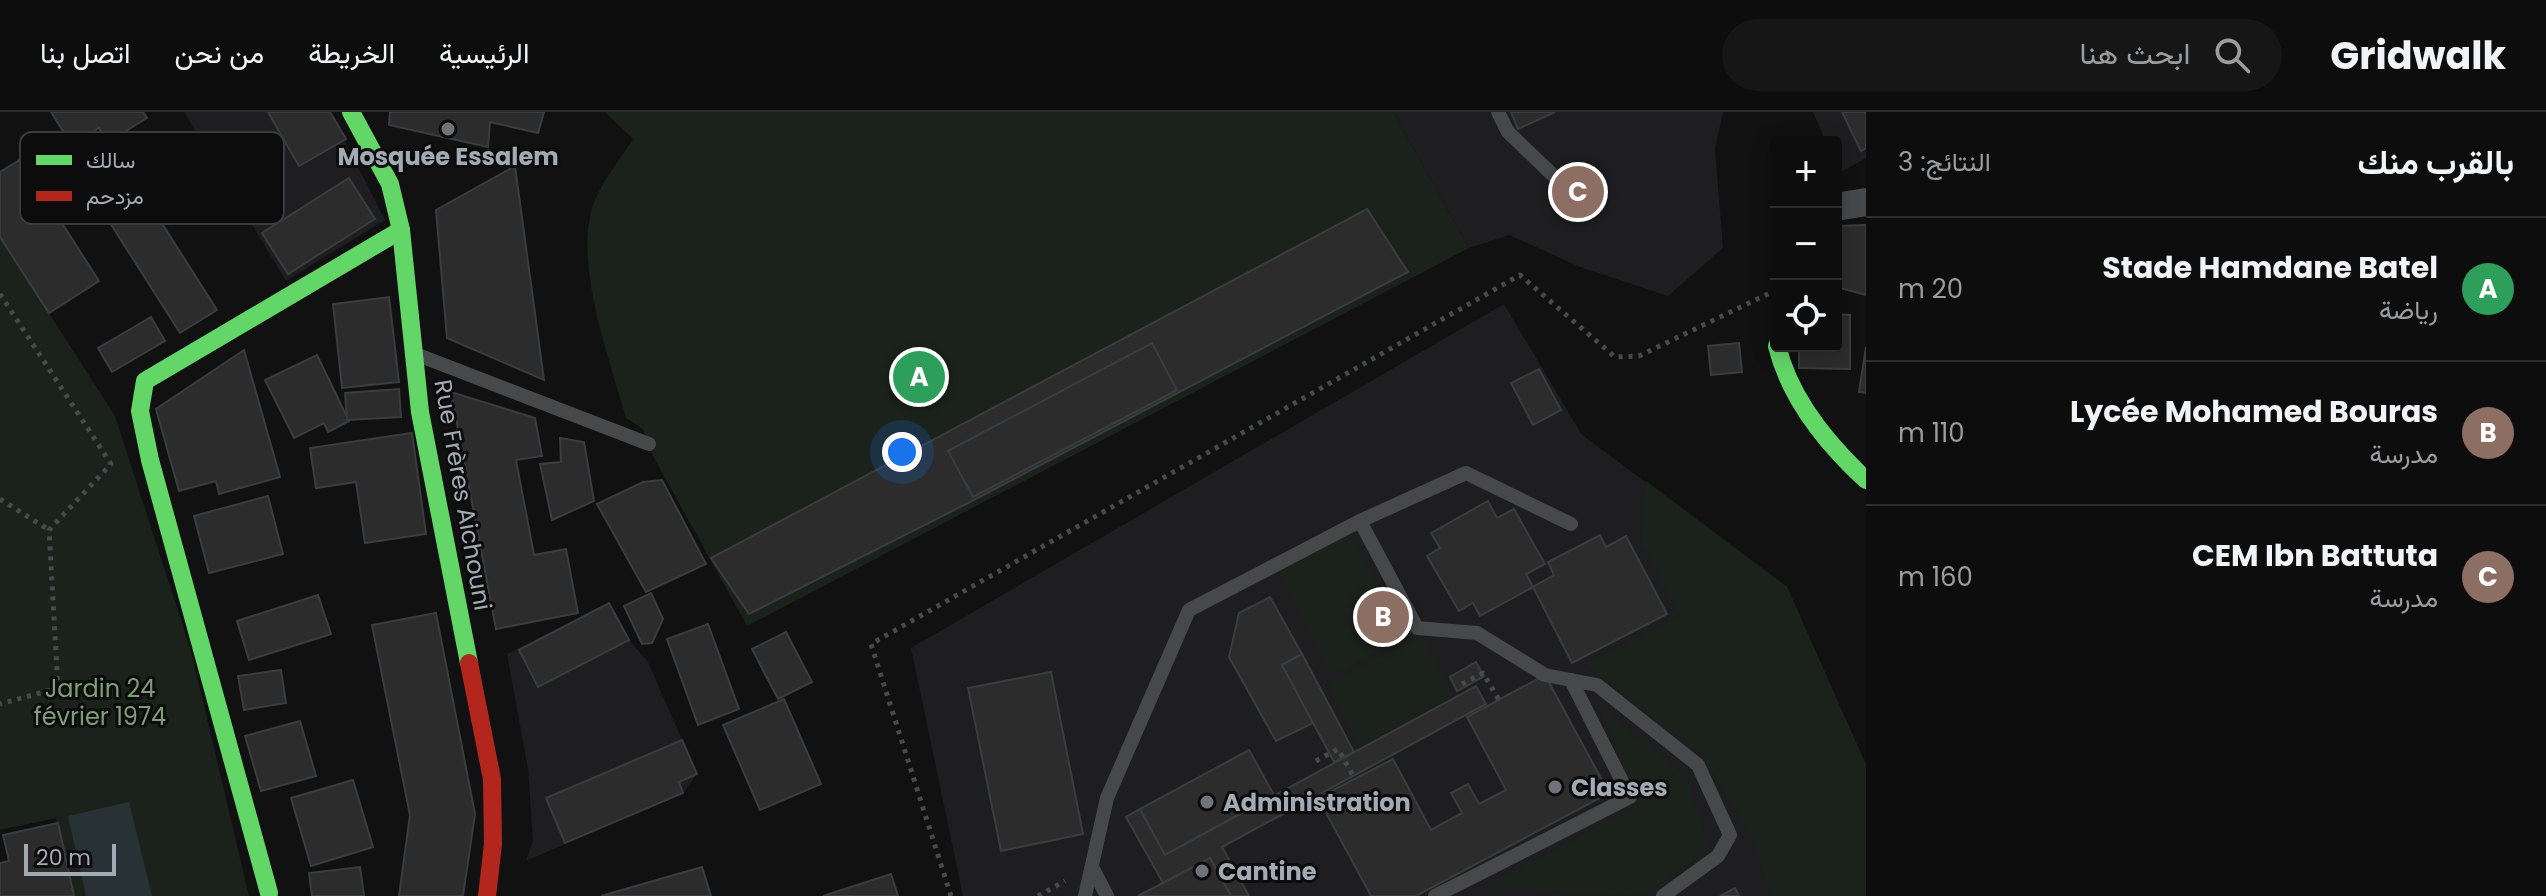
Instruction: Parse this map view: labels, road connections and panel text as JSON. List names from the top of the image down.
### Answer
{
  "streets": {
    "street": ["Rue Frères Aichouni"]
  },
  "parks": ["Jardin 24 février 1974"],
  "places": [
    "Mosquée Essalem",
    "Classes",
    "Administration",
    "Cantine"
  ],
  "legend": ["سالك", "مزدحم"],
  "scale_bar": "20 m",
  "page": {
    "header": "Gridwalk",
    "search": "ابحث هنا",
    "nav": [
      "الرئيسية",
      "الخريطة",
      "من نحن",
      "اتصل بنا"
    ],
    "heading": ["بالقرب منك", "النتائج: 3"],
    "map_buttons": ["+", "−"],
    "pins": ["C", "A", "B"],
    "list": [
      {
        "mark": "A",
        "name": "Stade Hamdane Batel",
        "note": "رياضة",
        "value": "20 m"
      },
      {
        "mark": "B",
        "name": "Lycée Mohamed Bouras",
        "note": "مدرسة",
        "value": "110 m"
      },
      {
        "mark": "C",
        "name": "CEM Ibn Battuta",
        "note": "مدرسة",
        "value": "160 m"
      }
    ],
    "scale": "20 m"
  }
}
